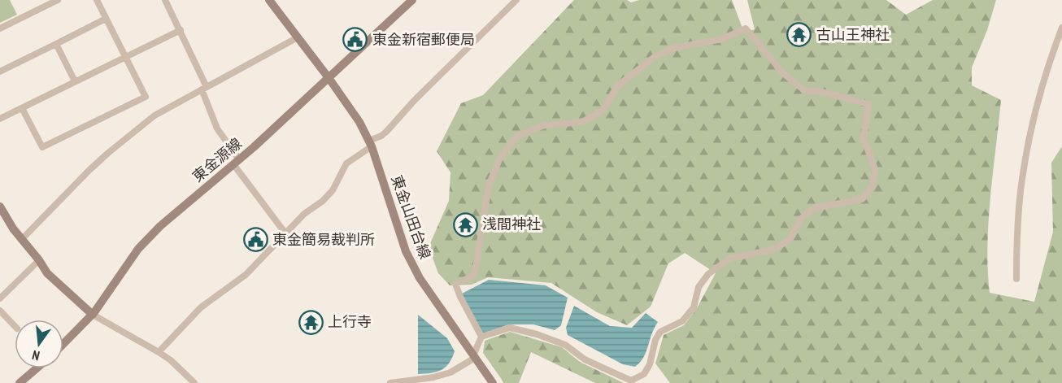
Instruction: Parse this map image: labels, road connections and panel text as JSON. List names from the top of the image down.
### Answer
{
  "streets": {
    "main road": ["東金源線", "東金山田台線"]
  },
  "crossings": [
    ["東金源線", "東金山田台線"]
  ],
  "places": {
    "temple": ["古山王神社", "浅間神社", "上行寺"],
    "public building": ["東金新宿郵便局", "東金簡易裁判所"]
  },
  "north": "bottom"
}
